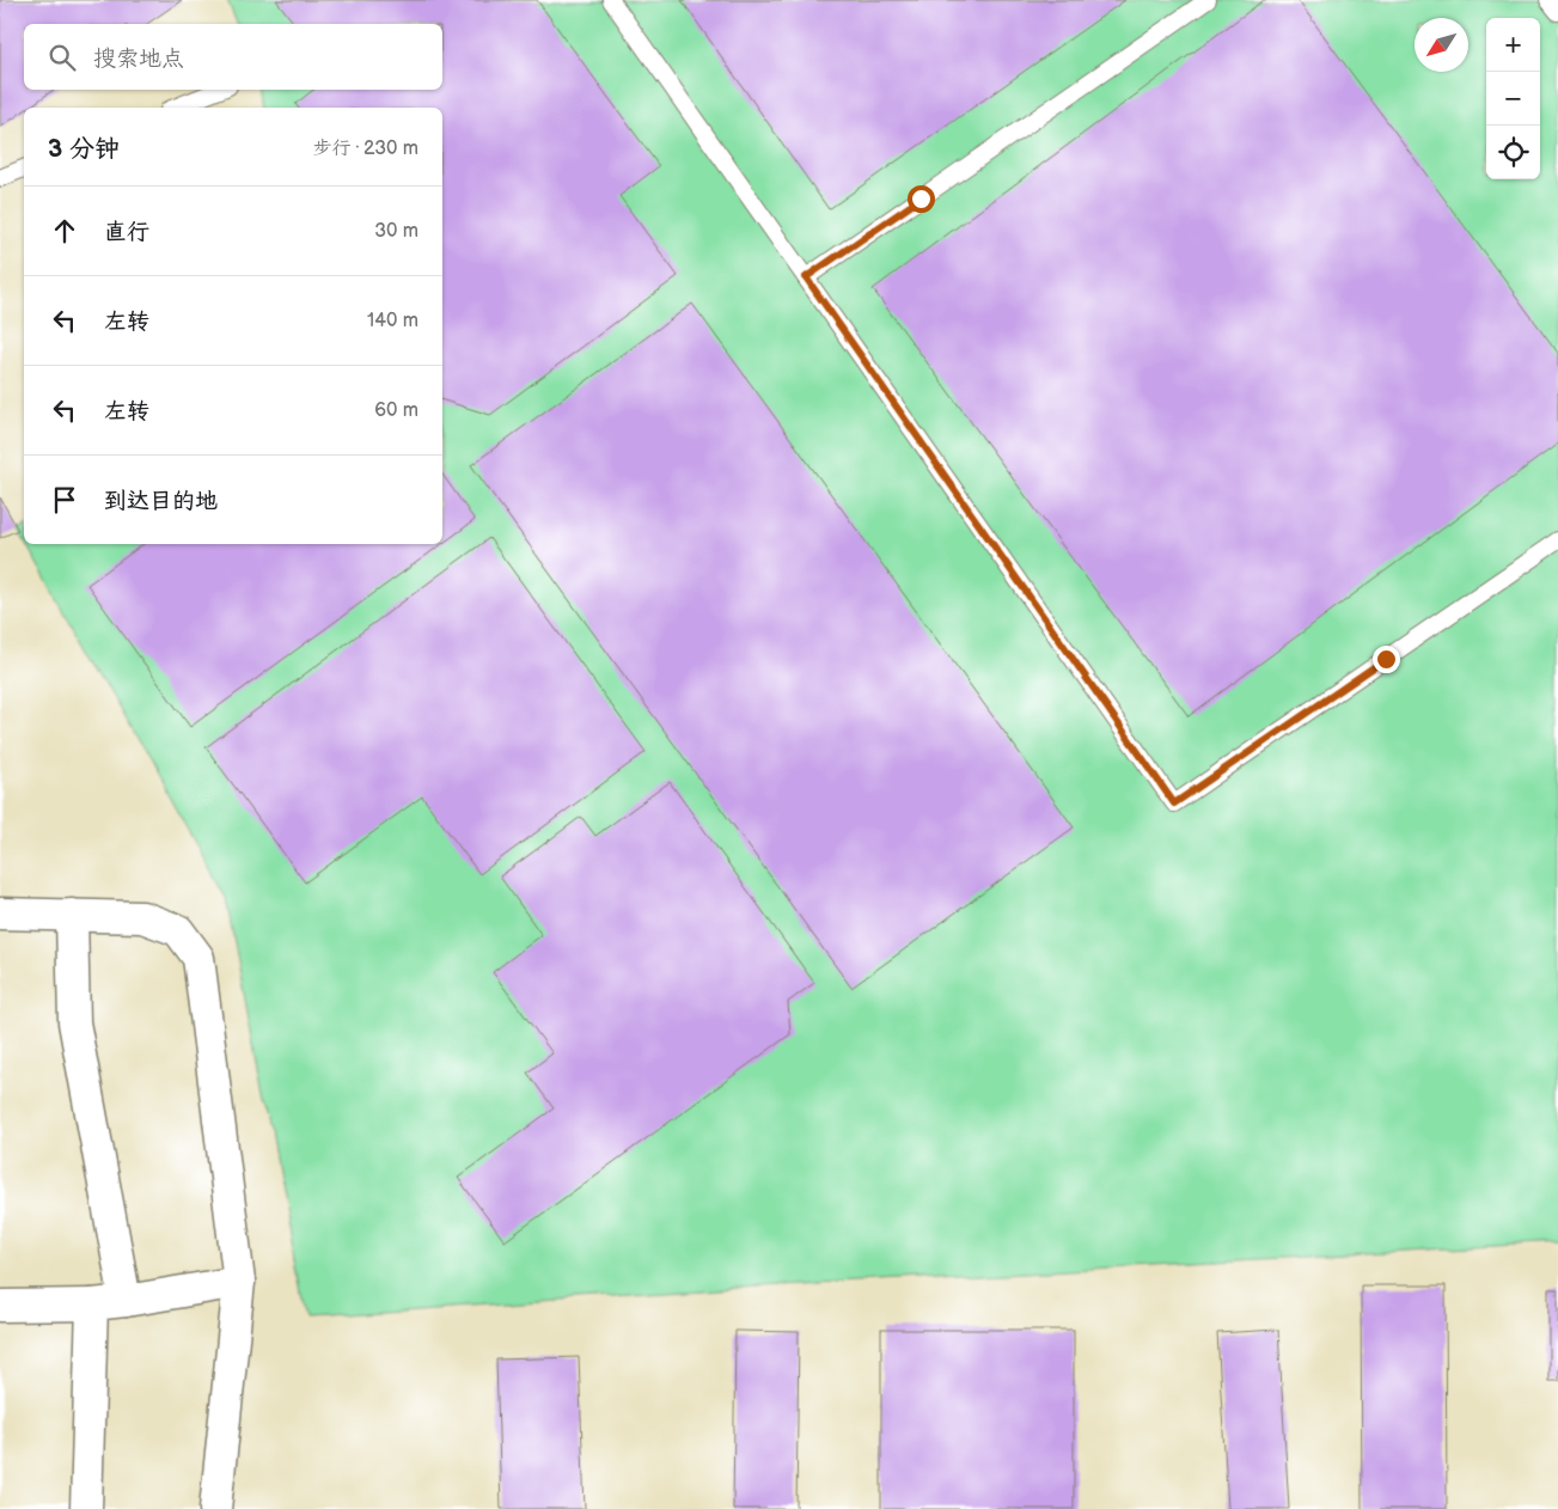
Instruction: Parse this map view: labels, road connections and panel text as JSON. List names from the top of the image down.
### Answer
{
  "north": "bottom left",
  "page": {
    "map_buttons": ["+", "−"],
    "search": "搜索地点",
    "heading": ["3 分钟", "步行 · 230 m"],
    "list": [
      ["直行", "30 m"],
      ["左转", "140 m"],
      ["左转", "60 m"],
      "到达目的地"
    ]
  }
}
